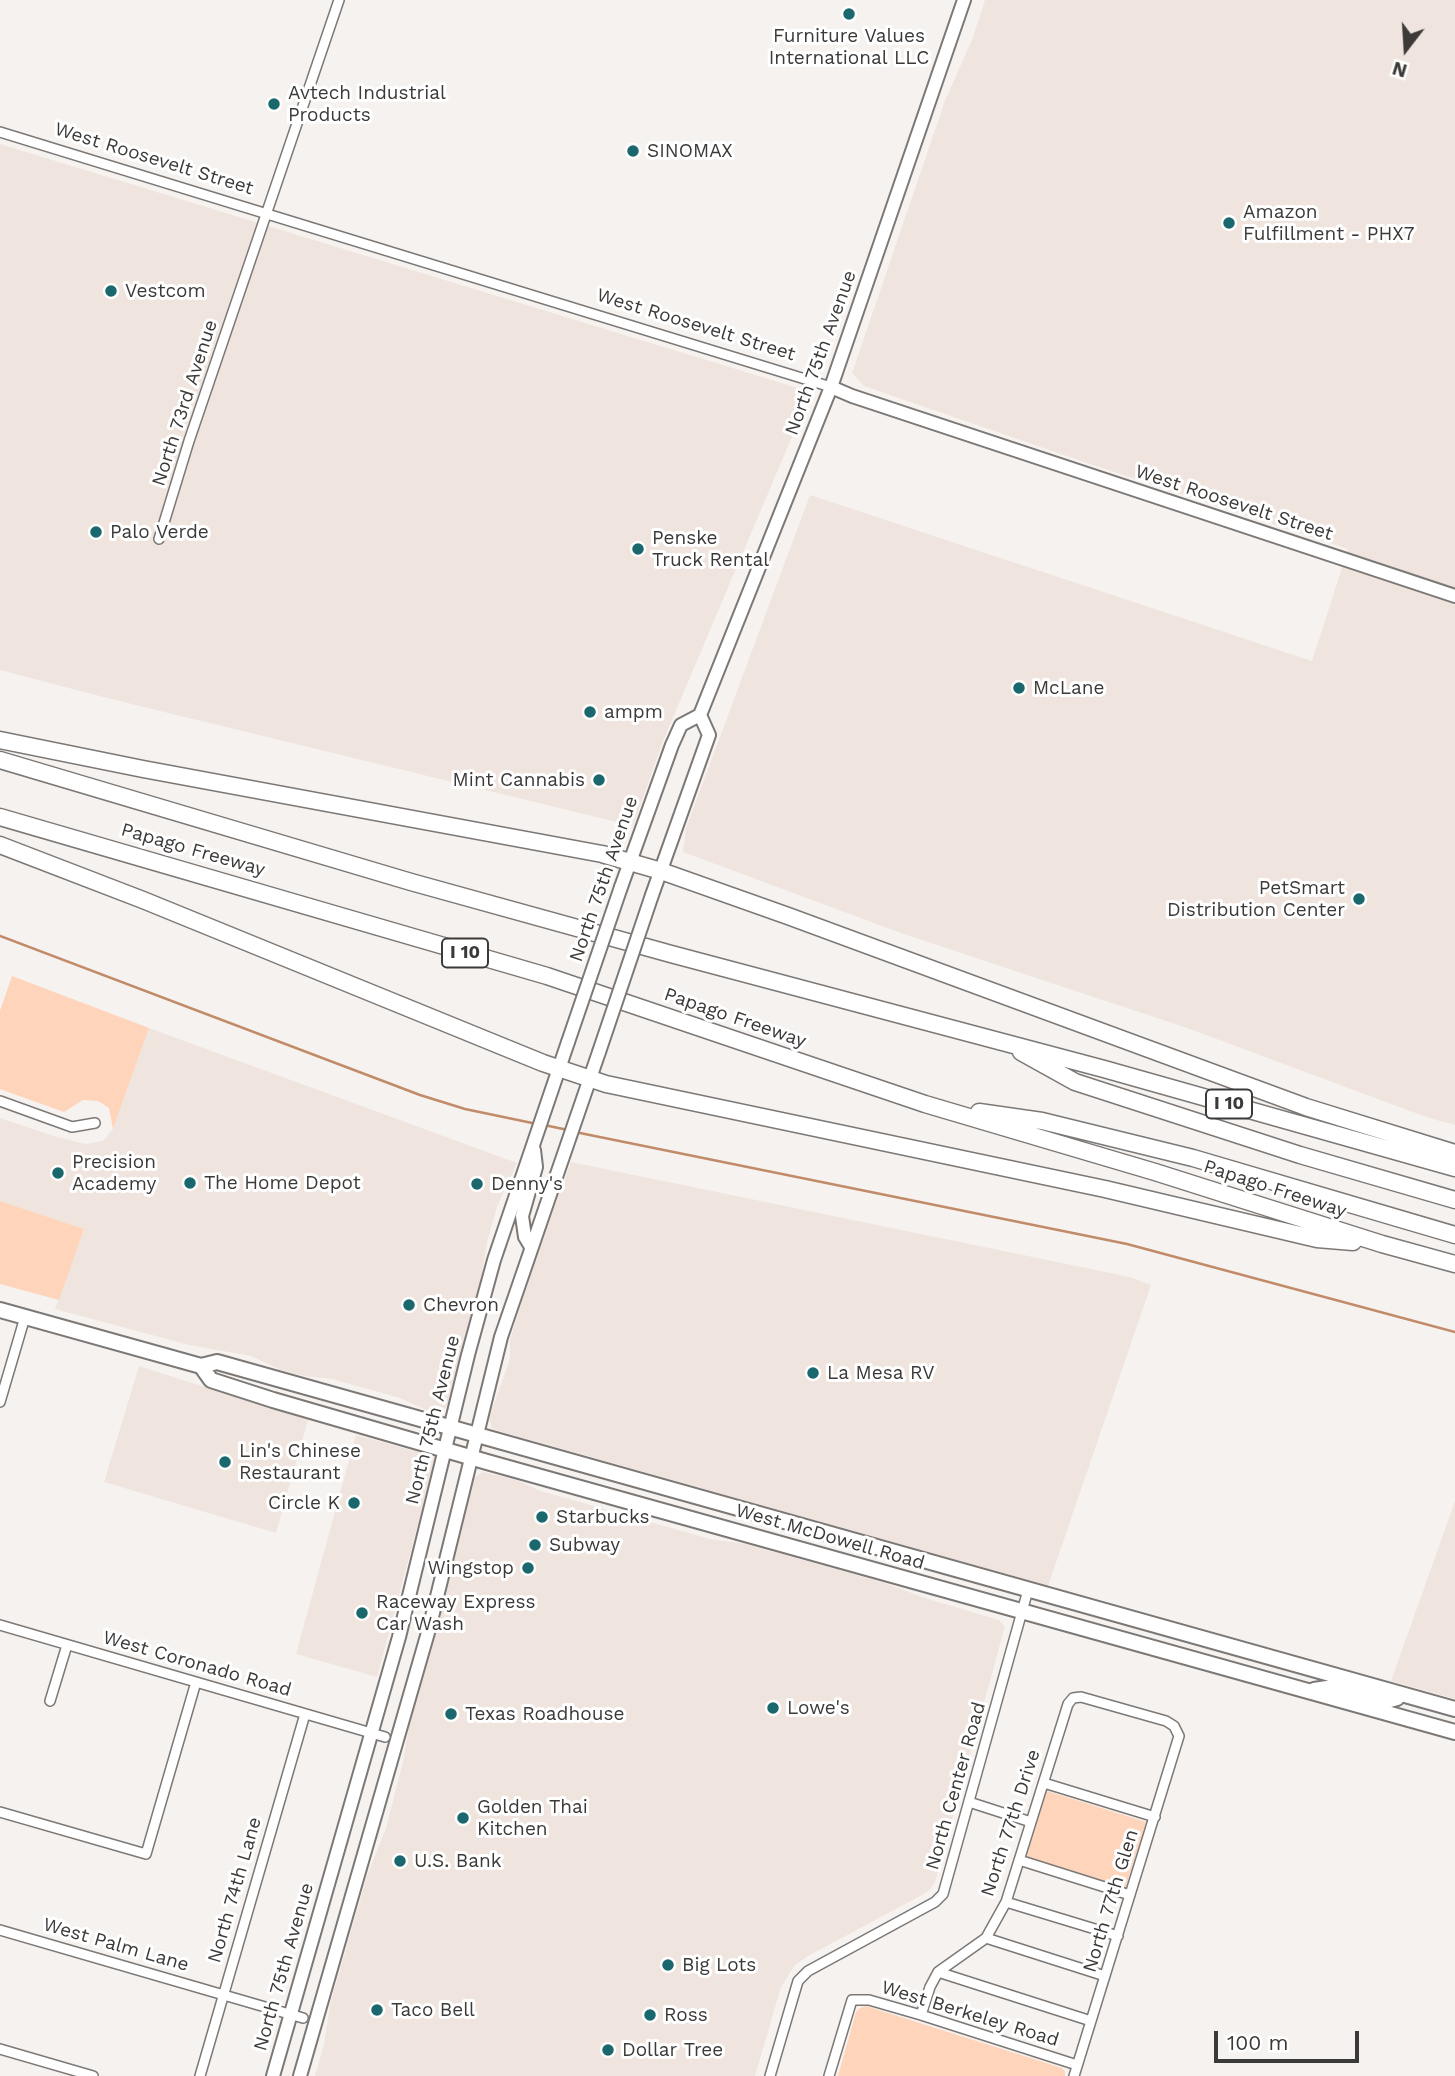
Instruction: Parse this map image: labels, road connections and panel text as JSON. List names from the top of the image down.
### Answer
{
  "streets": {
    "highway": ["Papago Freeway", "I 10"],
    "main road": ["West Roosevelt Street", "North 75th Avenue", "West McDowell Road"],
    "street": [
      "North 73rd Avenue",
      "West Coronado Road",
      "North Center Road",
      "North 77th Drive",
      "North 74th Lane",
      "North 77th Glen",
      "West Palm Lane",
      "West Berkeley Road"
    ]
  },
  "crossings": [
    ["West Roosevelt Street", "North 75th Avenue"],
    ["West Roosevelt Street", "North 73rd Avenue"],
    ["North 75th Avenue", "West McDowell Road"],
    ["North 75th Avenue", "West Coronado Road"],
    ["North 75th Avenue", "West Palm Lane"],
    ["West McDowell Road", "North Center Road"],
    ["West Coronado Road", "North 74th Lane"],
    ["North 77th Drive", "North 77th Glen"],
    ["North 74th Lane", "West Palm Lane"],
    ["North 77th Glen", "West Berkeley Road"]
  ],
  "places": [
    "Furniture Values International LLC",
    "Avtech Industrial Products",
    "SINOMAX",
    "Amazon Fulfillment - PHX7",
    "Vestcom",
    "Palo Verde",
    "Penske Truck Rental",
    "McLane",
    "ampm",
    "Mint Cannabis",
    "PetSmart Distribution Center",
    "Precision Academy",
    "The Home Depot",
    "Denny's",
    "Chevron",
    "La Mesa RV",
    "Lin's Chinese Restaurant",
    "Circle K",
    "Starbucks",
    "Subway",
    "Wingstop",
    "Raceway Express Car Wash",
    "Lowe's",
    "Texas Roadhouse",
    "Golden Thai Kitchen",
    "U.S. Bank",
    "Big Lots",
    "Taco Bell",
    "Ross",
    "Dollar Tree"
  ],
  "scale_bar": "100 m",
  "north": "bottom"
}
